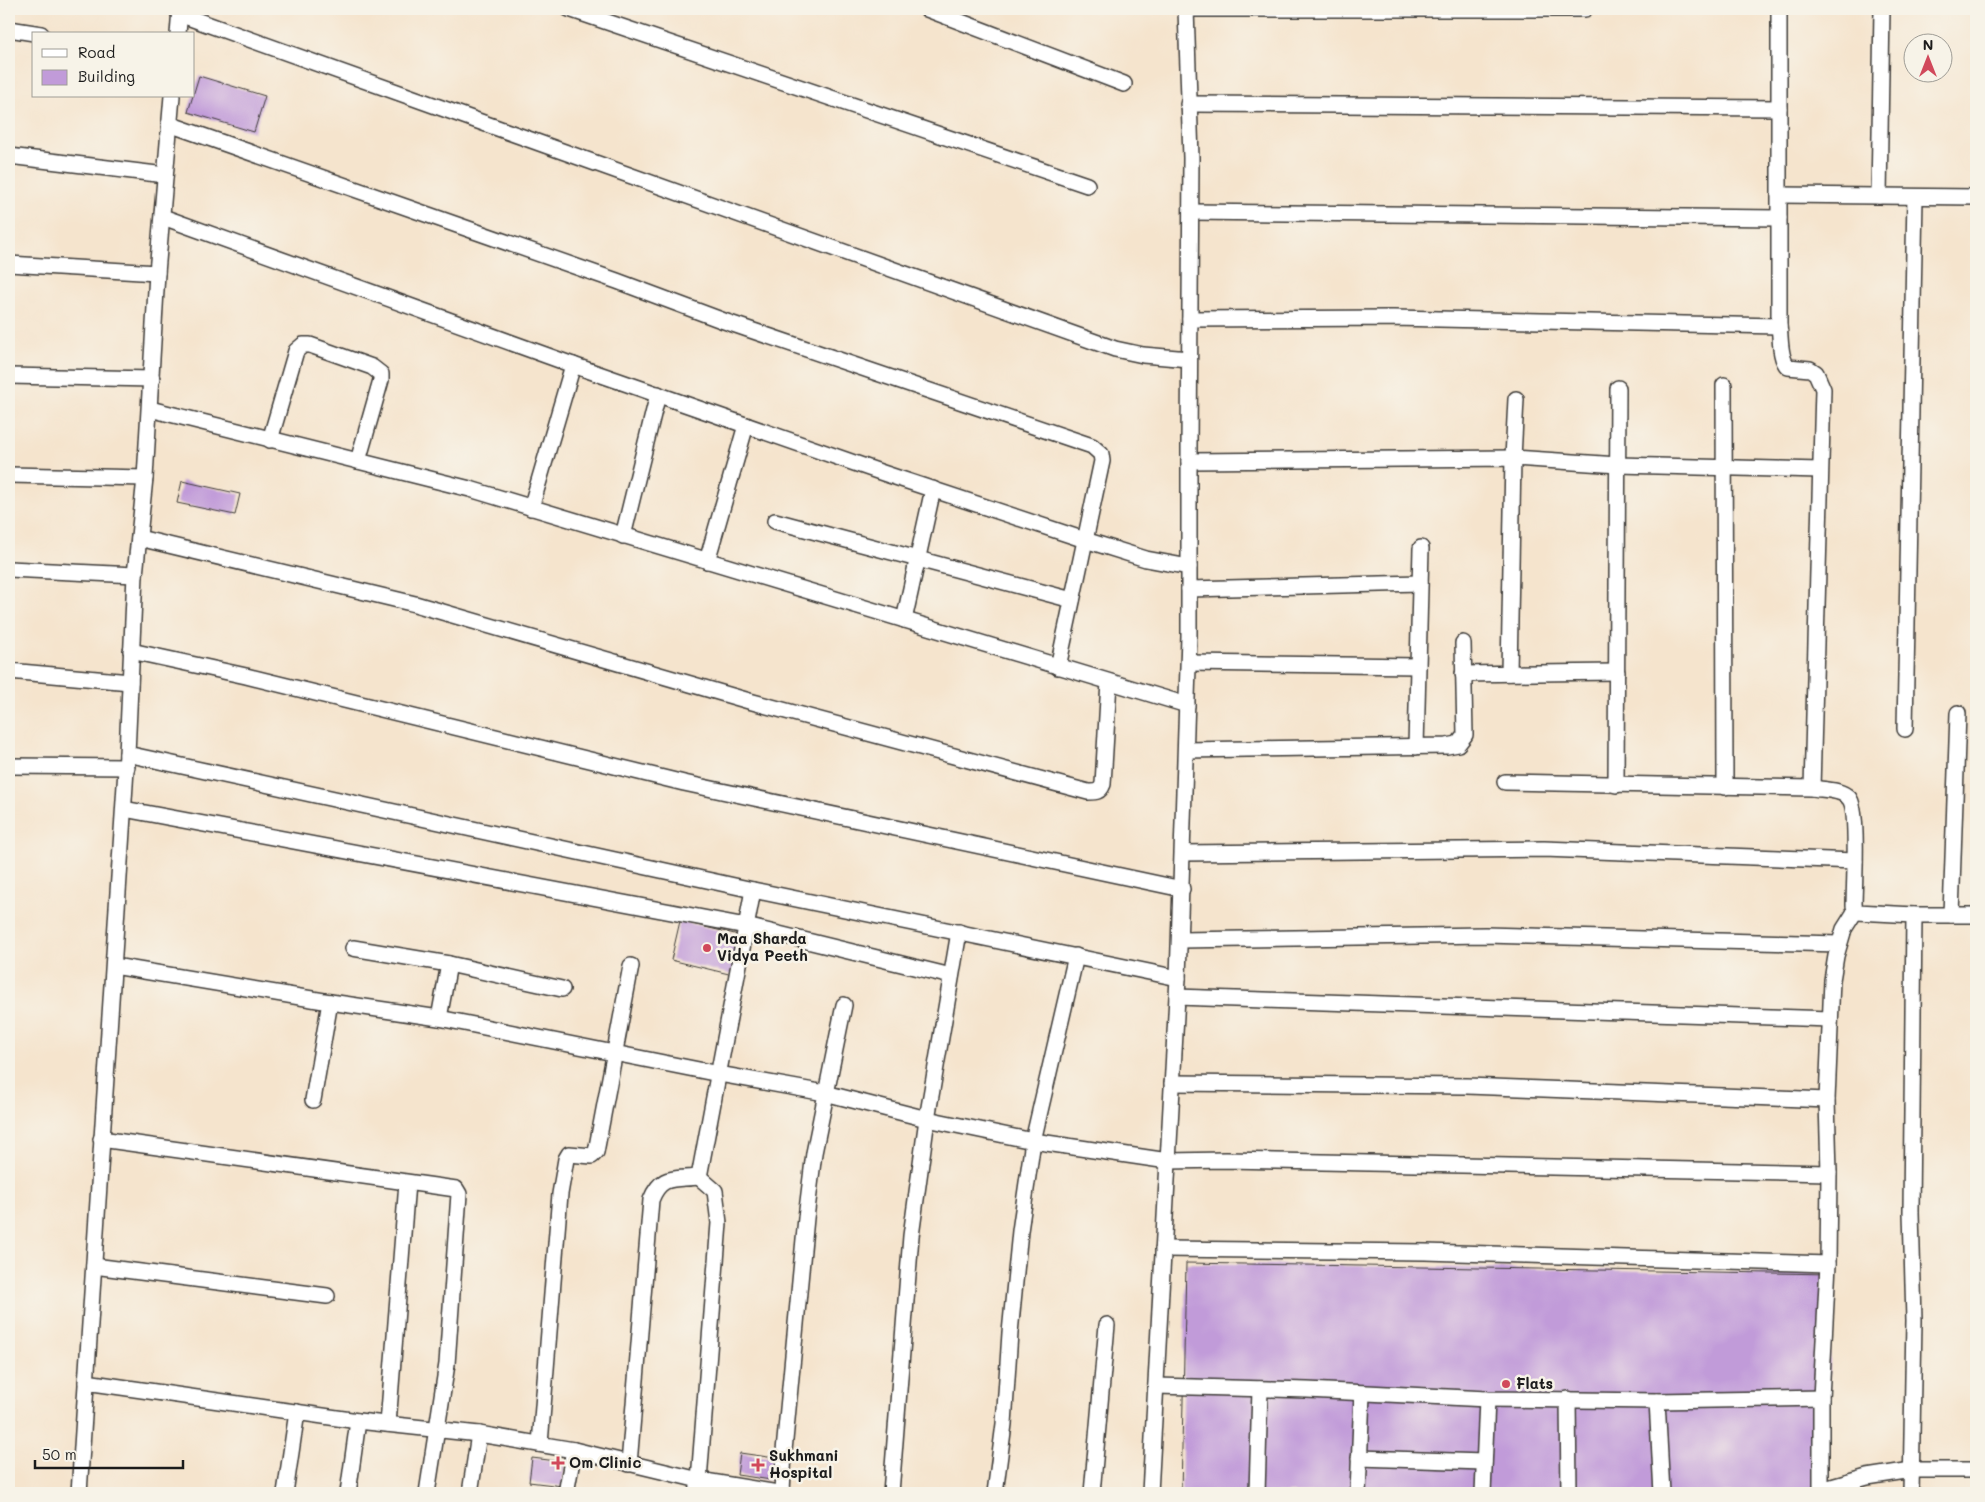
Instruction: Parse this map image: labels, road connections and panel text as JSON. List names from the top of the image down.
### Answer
{
  "places": {
    "other": ["Maa Sharda Vidya Peeth", "Flats"],
    "health": ["Om Clinic", "Sukhmani Hospital"]
  },
  "legend": ["Road", "Building"],
  "scale_bar": "50 m",
  "north": "top"
}
